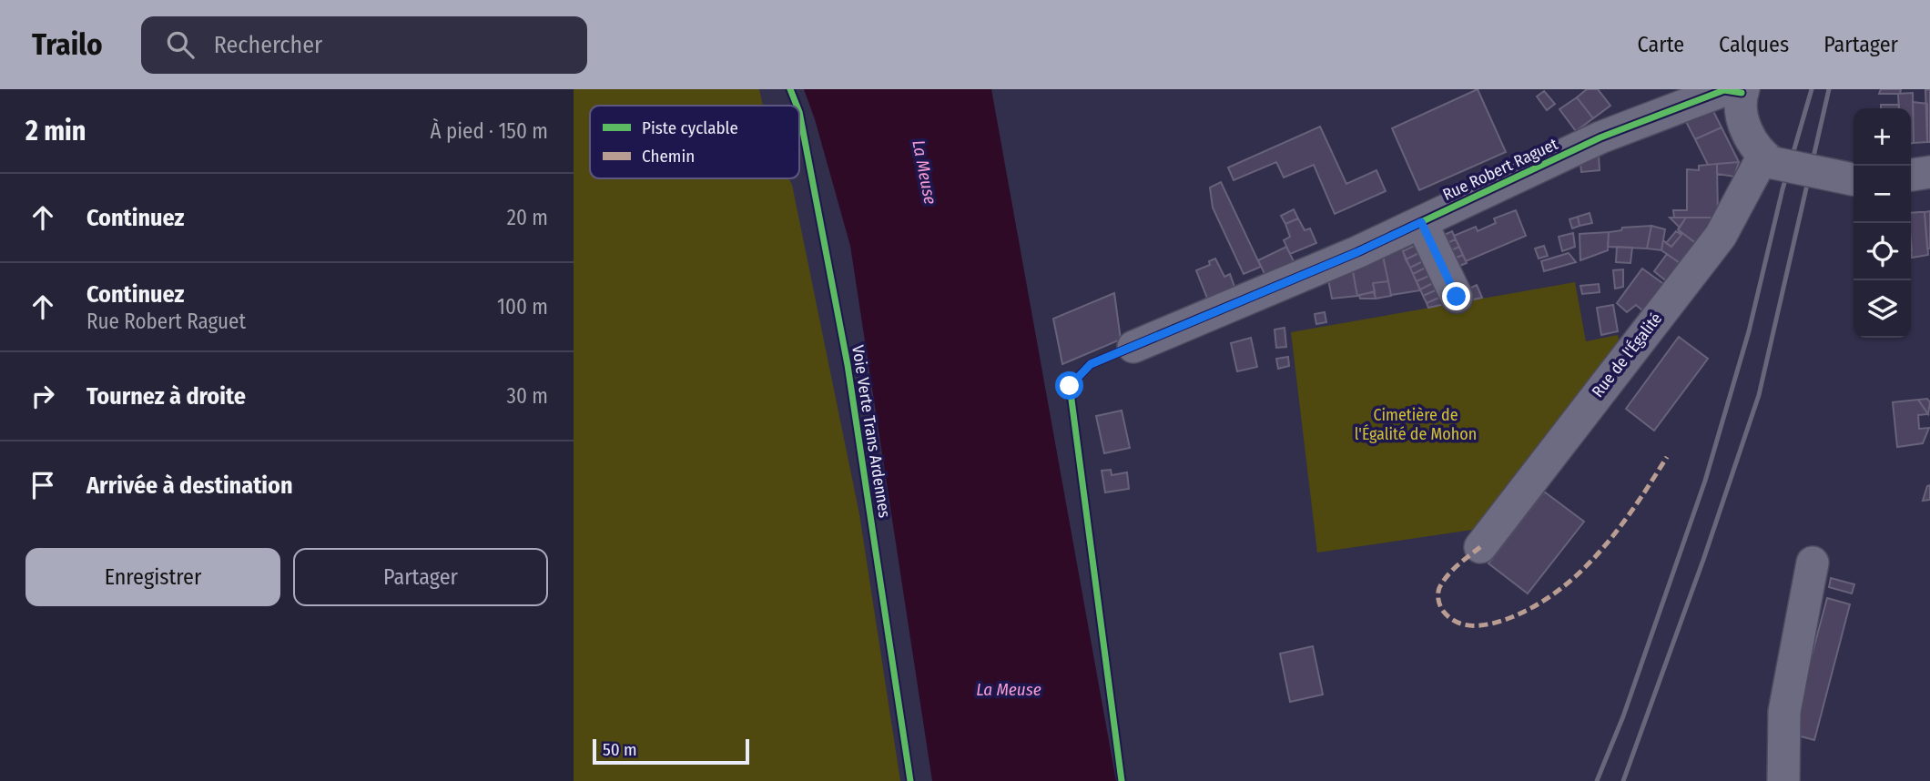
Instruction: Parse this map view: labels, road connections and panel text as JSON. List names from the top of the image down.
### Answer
{
  "streets": {
    "street": ["Rue Robert Raguet", "Rue de l'Égalité"],
    "cycle path": ["Voie Verte Trans Ardennes"]
  },
  "water": ["La Meuse"],
  "parks": ["Cimetière de l'Égalité de Mohon"],
  "legend": ["Piste cyclable", "Chemin"],
  "scale_bar": "50 m",
  "page": {
    "header": "Trailo",
    "search": "Rechercher",
    "nav": ["Carte", "Calques", "Partager"],
    "heading": ["2 min", "À pied · 150 m"],
    "map_buttons": ["+", "−"],
    "list": [
      ["Continuez", "20 m"],
      ["Continuez", "Rue Robert Raguet", "100 m"],
      ["Tournez à droite", "30 m"],
      "Arrivée à destination"
    ],
    "buttons": ["Enregistrer", "Partager"],
    "scale": "50 m"
  }
}
